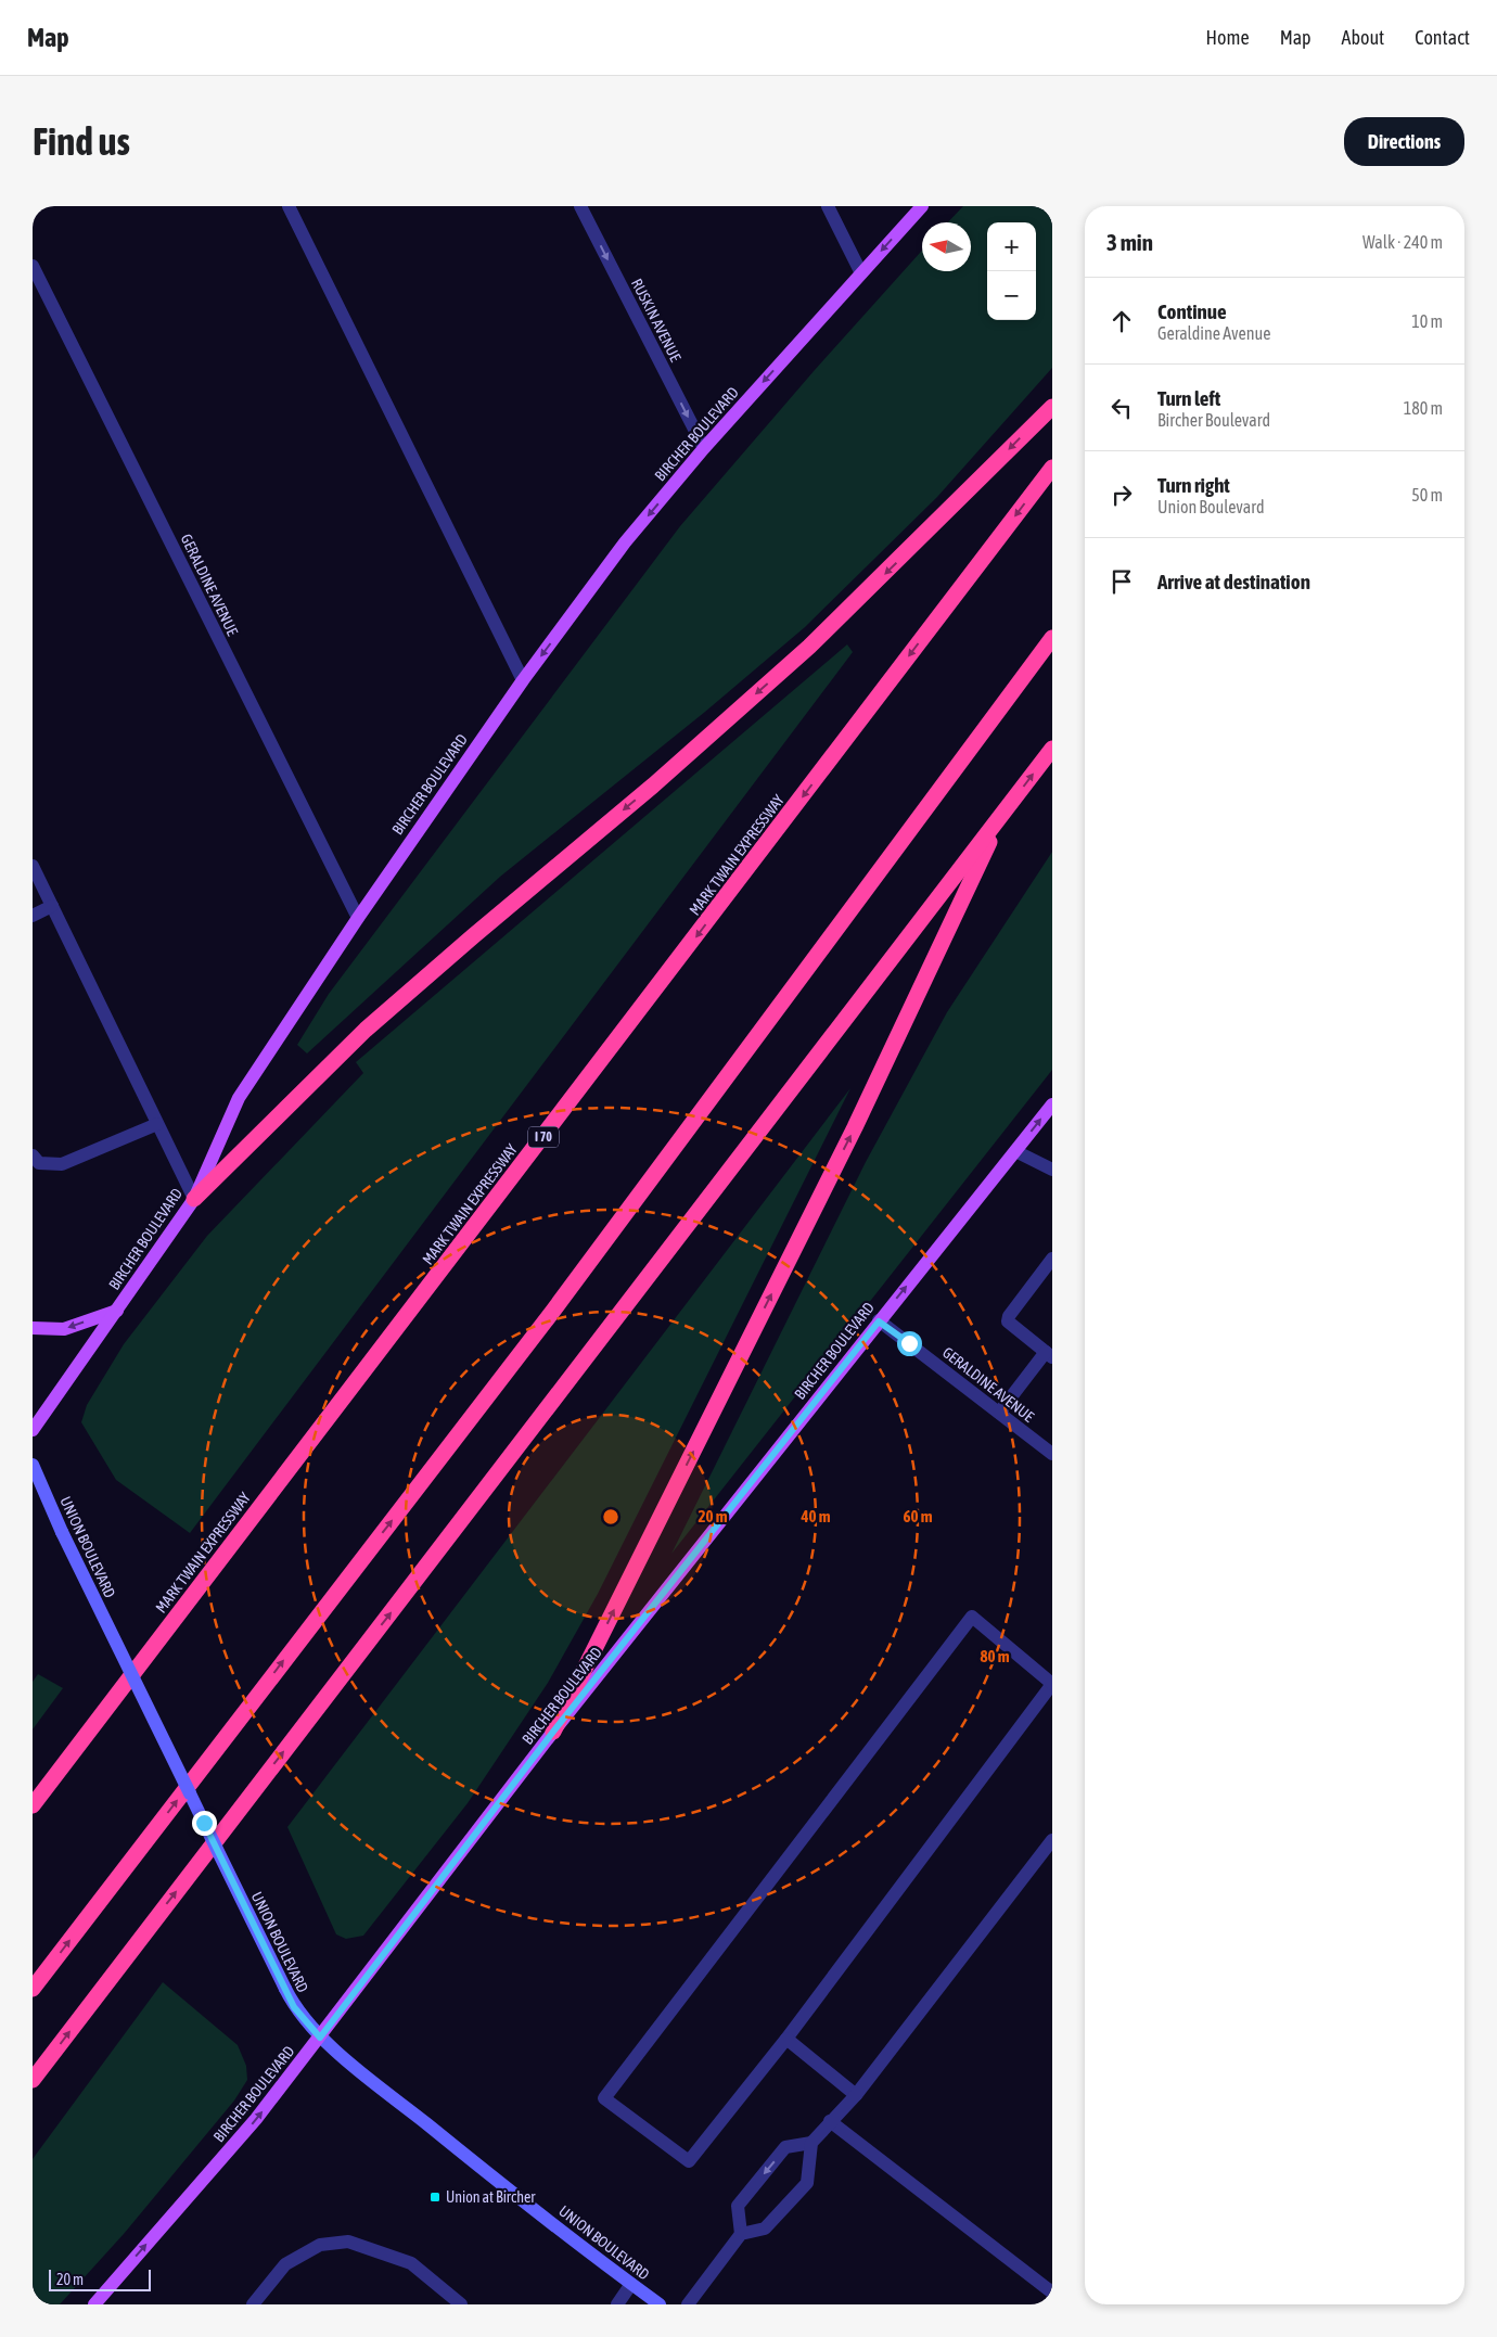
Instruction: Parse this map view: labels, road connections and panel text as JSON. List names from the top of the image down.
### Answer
{
  "streets": {
    "highway": ["MARK TWAIN EXPRESSWAY", "I 70"],
    "main road": ["BIRCHER BOULEVARD", "UNION BOULEVARD"],
    "street": ["RUSKIN AVENUE", "GERALDINE AVENUE"]
  },
  "crossings": [
    ["RUSKIN AVENUE", "BIRCHER BOULEVARD"],
    ["BIRCHER BOULEVARD", "GERALDINE AVENUE"],
    ["BIRCHER BOULEVARD", "UNION BOULEVARD"]
  ],
  "one_way": ["RUSKIN AVENUE"],
  "places": {
    "transit": ["Union at Bircher"]
  },
  "scale_bar": "20 m",
  "north": "left",
  "page": {
    "header": "Map",
    "nav": [
      "Home",
      "Map",
      "About",
      "Contact"
    ],
    "buttons": "Directions",
    "title": "Find us",
    "heading": ["3 min", "Walk · 240 m"],
    "map_buttons": ["+", "−"],
    "list": [
      ["Continue", "Geraldine Avenue", "10 m"],
      ["Turn left", "Bircher Boulevard", "180 m"],
      ["Turn right", "Union Boulevard", "50 m"],
      "Arrive at destination"
    ],
    "scale": "20 m"
  },
  "rings": [
    "20 m",
    "40 m",
    "60 m",
    "80 m"
  ]
}
